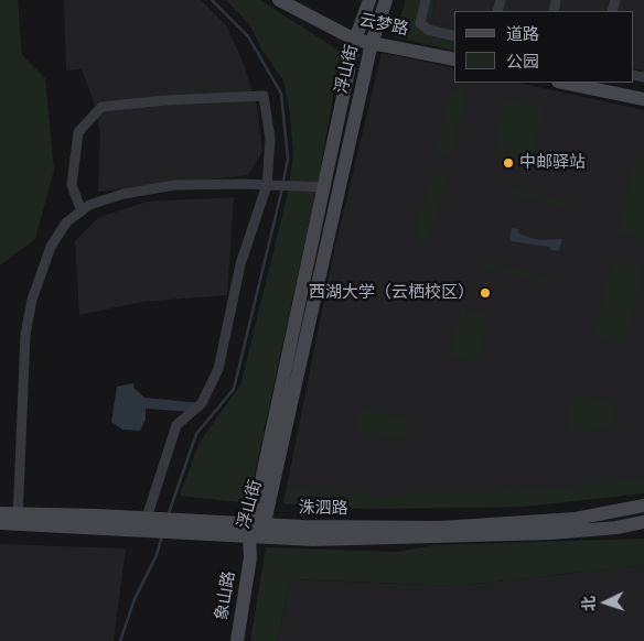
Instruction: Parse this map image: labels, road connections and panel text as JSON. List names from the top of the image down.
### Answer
{
  "streets": {
    "main road": [
      "云梦路",
      "浮山街",
      "洙泗路",
      "象山路"
    ]
  },
  "crossings": [
    ["云梦路", "浮山街"],
    ["浮山街", "洙泗路"],
    ["浮山街", "象山路"]
  ],
  "places": ["中邮驿站", "西湖大学（云栖校区）"],
  "legend": ["道路", "公园"],
  "north": "left"
}
